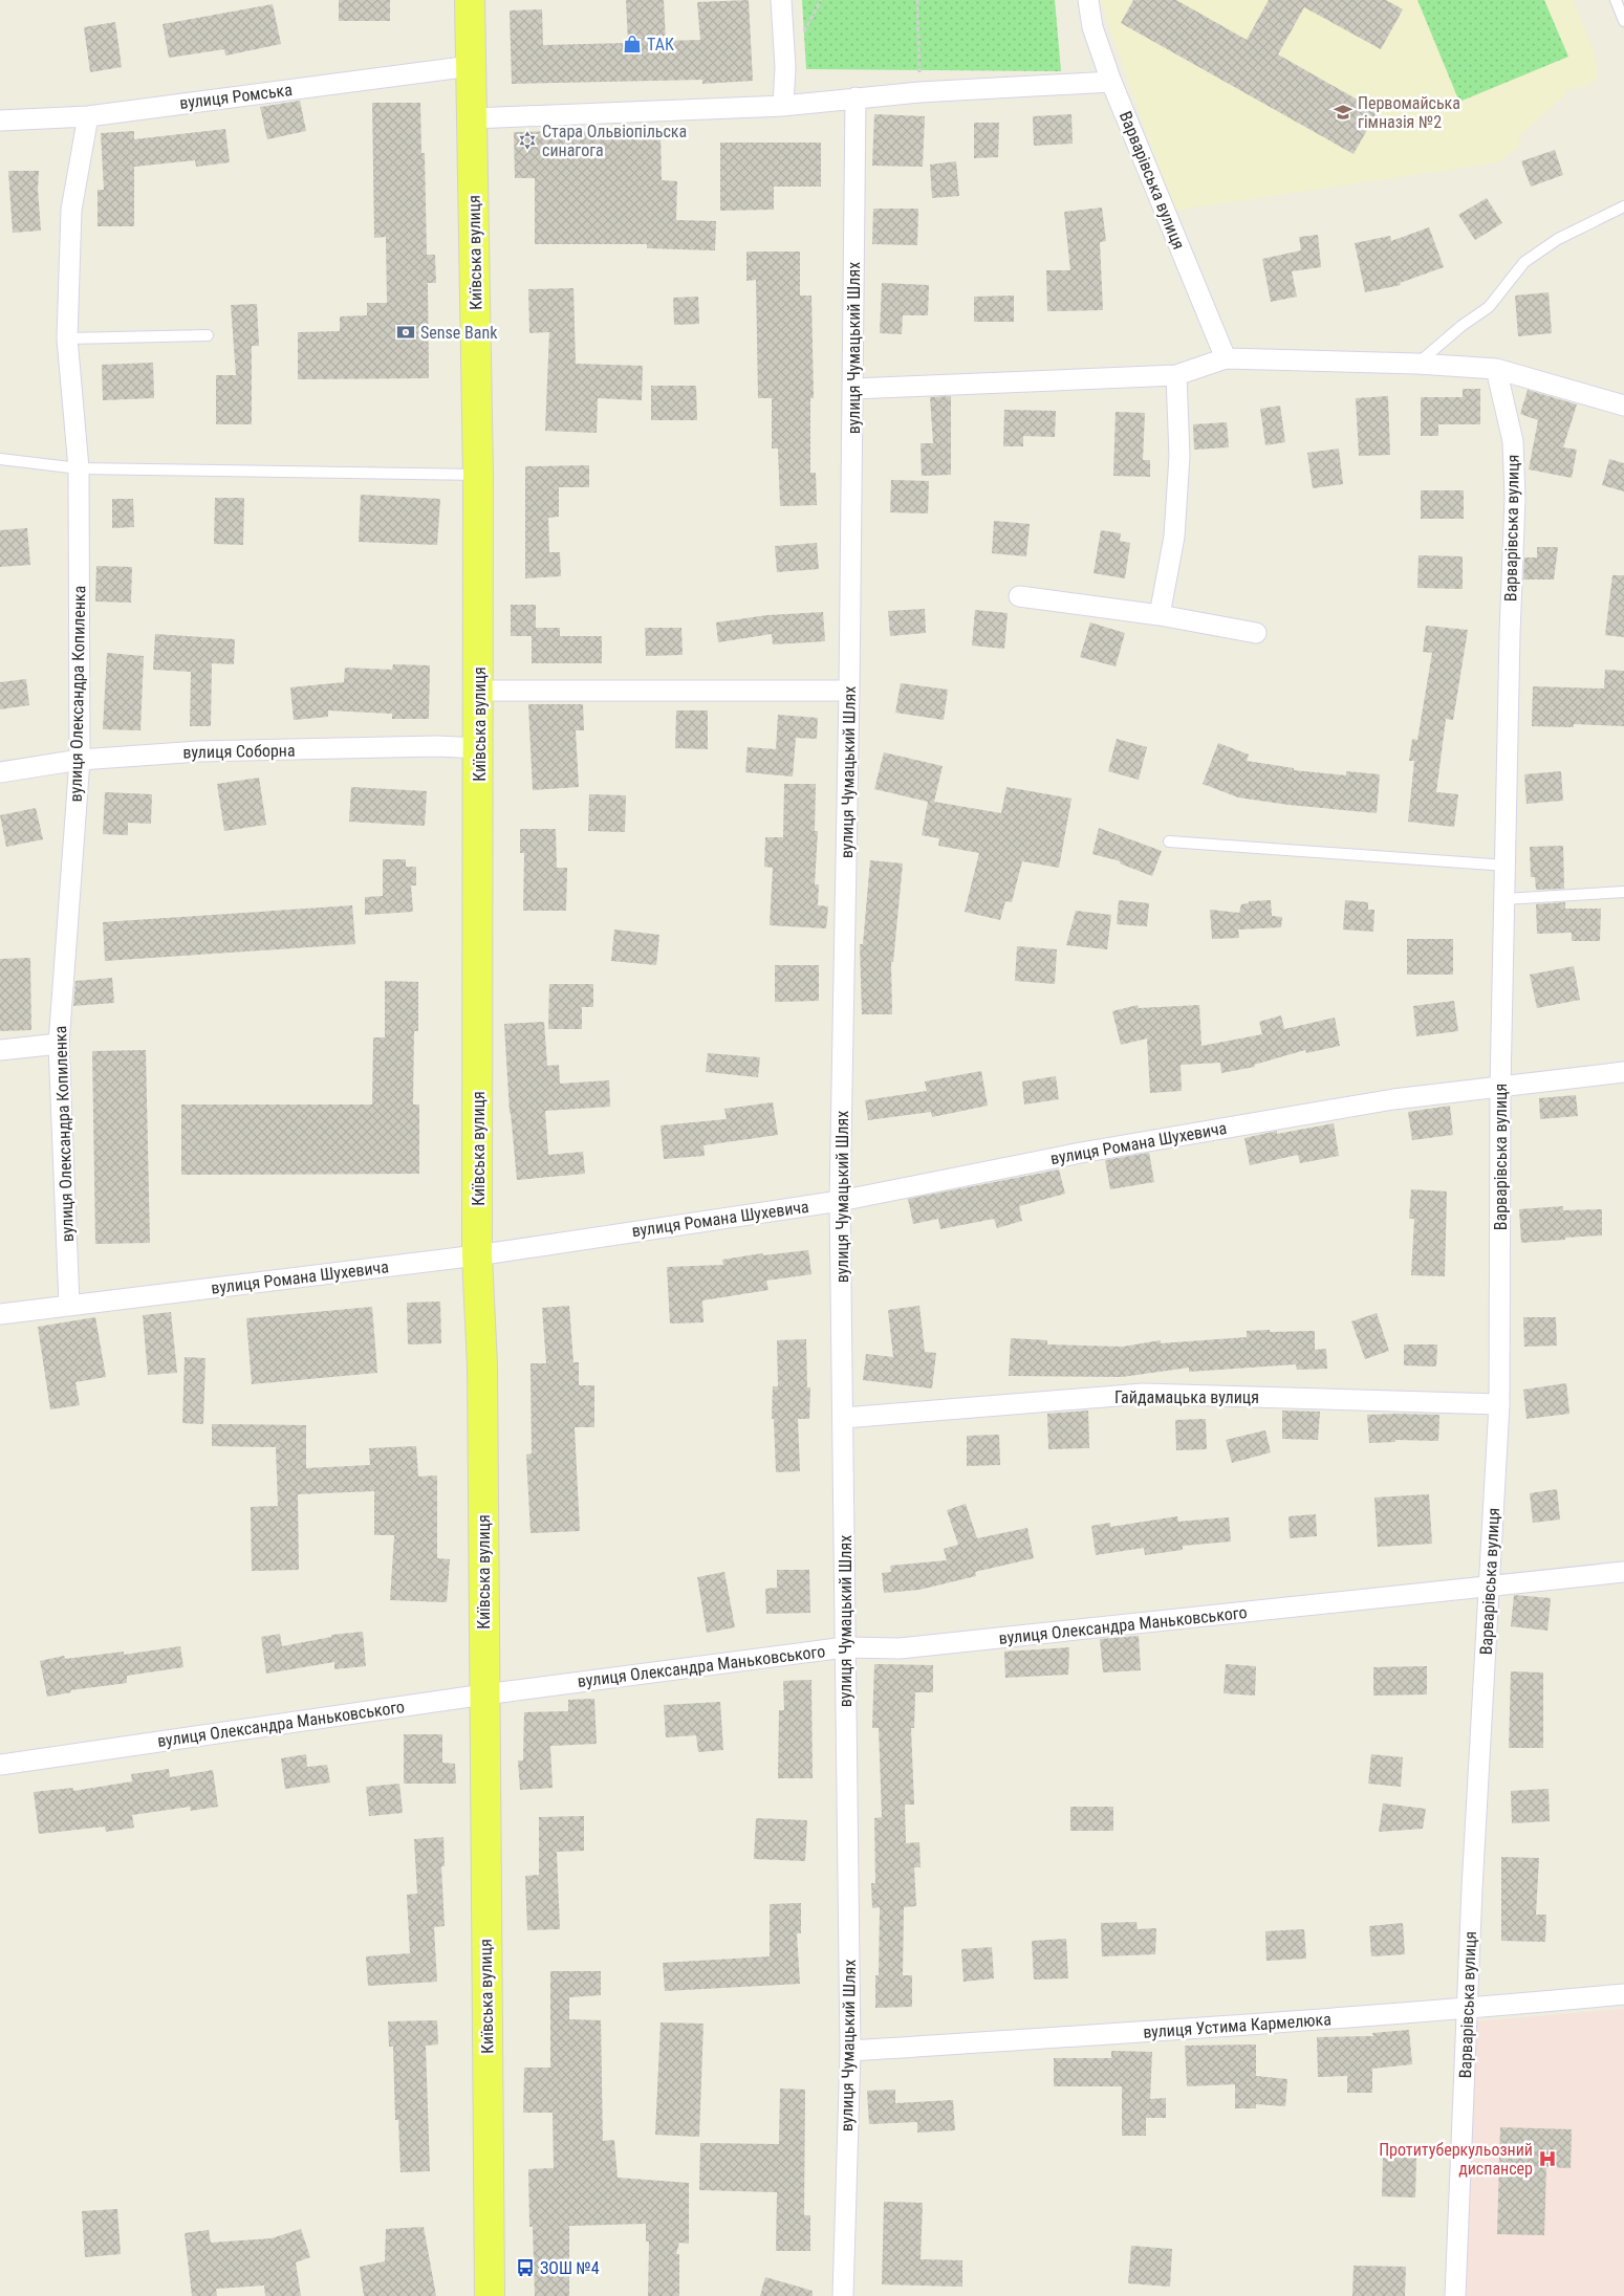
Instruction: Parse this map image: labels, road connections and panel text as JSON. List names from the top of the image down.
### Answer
{
  "streets": {
    "main road": ["Київська вулиця"],
    "street": [
      "вулиця Ромська",
      "Варварівська вулиця",
      "вулиця Чумацький Шлях",
      "вулиця Олександра Копиленка",
      "вулиця Соборна",
      "вулиця Романа Шухевича",
      "Гайдамацька вулиця",
      "вулиця Олександра Маньковського",
      "вулиця Устима Кармелюка"
    ]
  },
  "crossings": [
    ["вулиця Ромська", "Київська вулиця"],
    ["вулиця Ромська", "вулиця Олександра Копиленка"],
    ["Варварівська вулиця", "вулиця Романа Шухевича"],
    ["Варварівська вулиця", "Гайдамацька вулиця"],
    ["Варварівська вулиця", "вулиця Олександра Маньковського"],
    ["Варварівська вулиця", "вулиця Устима Кармелюка"],
    ["Київська вулиця", "вулиця Соборна"],
    ["Київська вулиця", "вулиця Романа Шухевича"],
    ["Київська вулиця", "вулиця Олександра Маньковського"],
    ["вулиця Чумацький Шлях", "вулиця Романа Шухевича"],
    ["вулиця Чумацький Шлях", "Гайдамацька вулиця"],
    ["вулиця Чумацький Шлях", "вулиця Олександра Маньковського"],
    ["вулиця Чумацький Шлях", "вулиця Устима Кармелюка"],
    ["вулиця Олександра Копиленка", "вулиця Соборна"],
    ["вулиця Олександра Копиленка", "вулиця Романа Шухевича"]
  ],
  "places": {
    "shop": ["ТАК"],
    "school or university": ["Первомайська гімназія №2"],
    "synagogue": ["Стара Ольвіопільска синагога"],
    "bank": ["Sense Bank"],
    "hospital": ["Протитуберкульозний диспансер"],
    "bus stop": ["ЗОШ №4"]
  }
}
